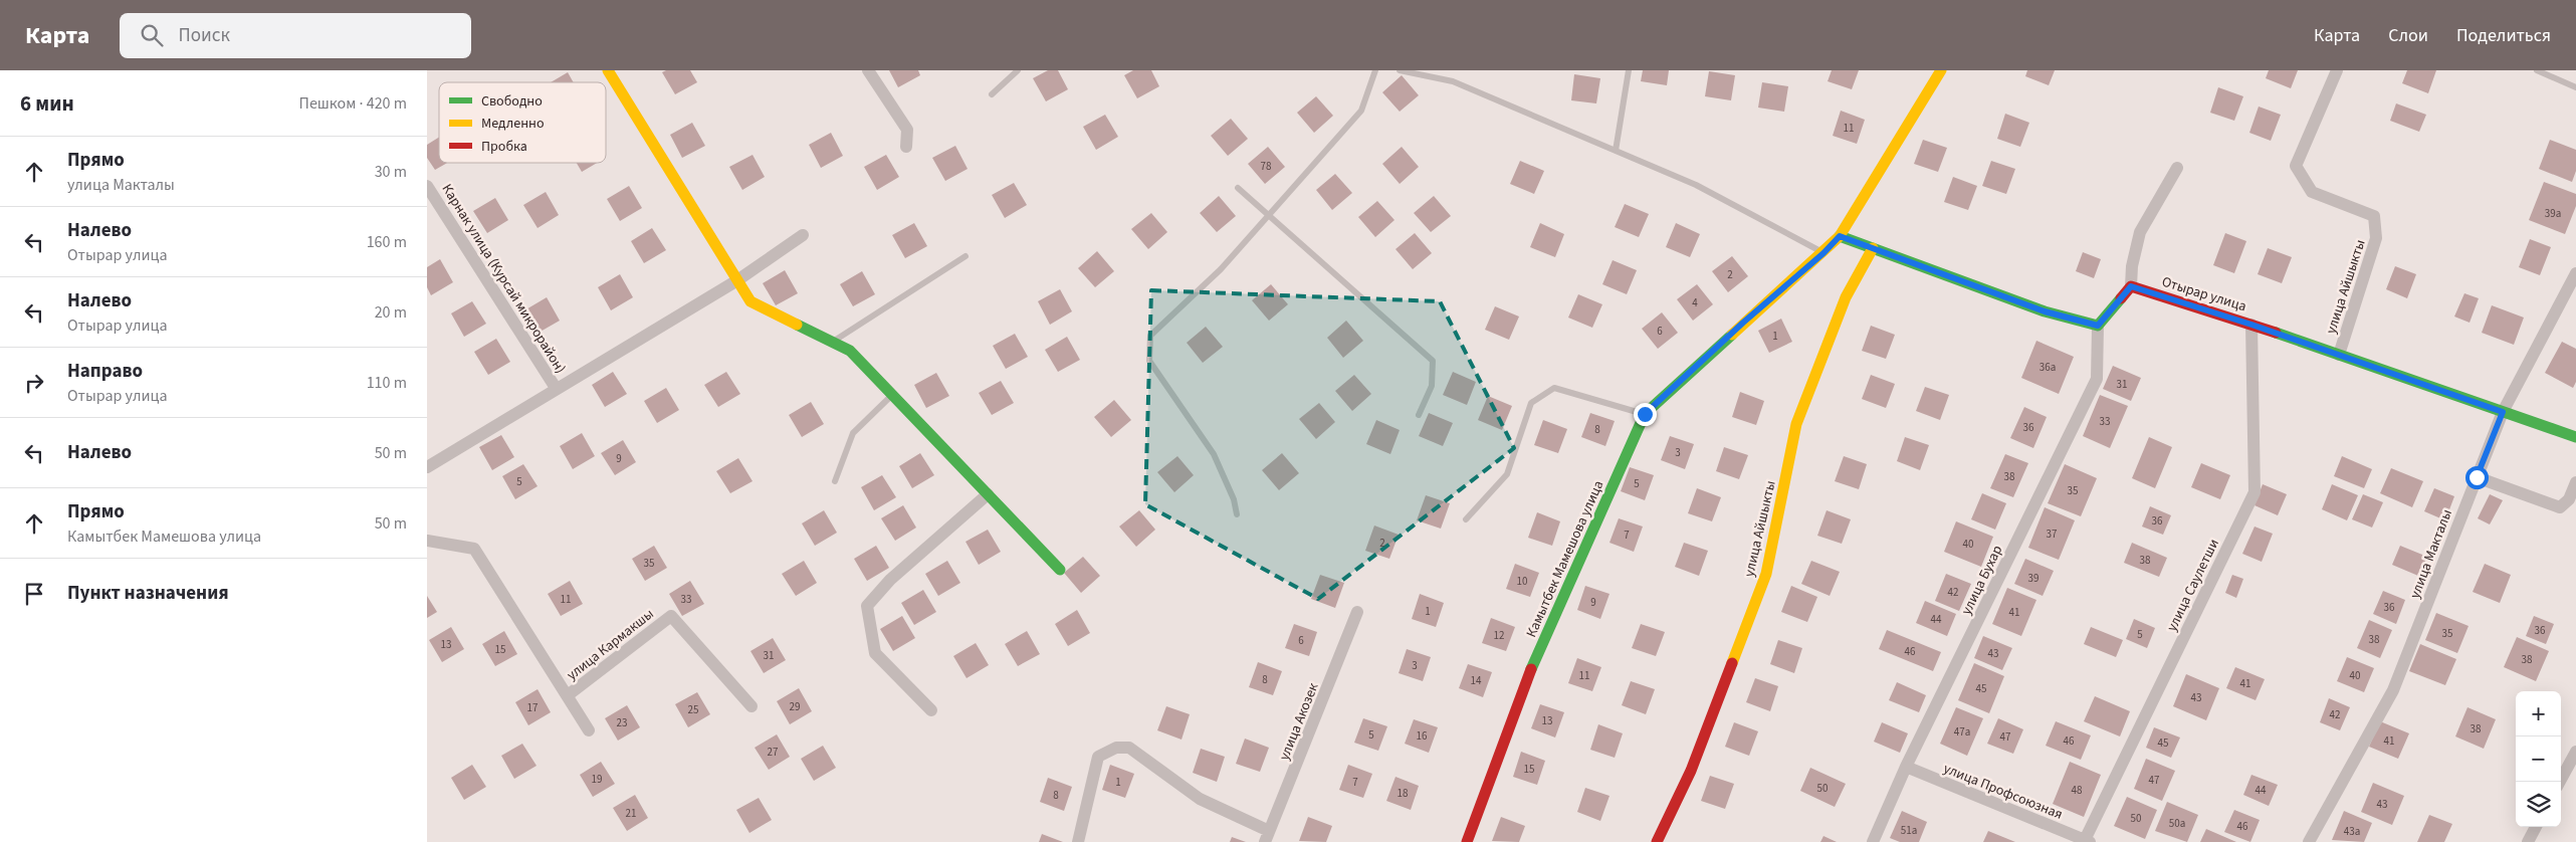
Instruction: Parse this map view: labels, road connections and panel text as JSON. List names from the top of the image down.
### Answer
{
  "streets": {
    "street": [
      "Карнак улица (Курсай микрорайон)",
      "улица Айшыкты",
      "Отырар улица",
      "улица Макталы",
      "Камытбек Мамешова улица",
      "улица Бухар",
      "улица Саулетши",
      "улица Кармакшы",
      "улица Акозек",
      "улица Профсоюзная"
    ]
  },
  "crossings": [
    ["улица Айшыкты", "Отырар улица"],
    ["Отырар улица", "улица Макталы"],
    ["Отырар улица", "улица Саулетши"],
    ["улица Бухар", "улица Профсоюзная"],
    ["улица Саулетши", "улица Профсоюзная"]
  ],
  "house_numbers": [
    "11",
    "78",
    "39а",
    "2",
    "4",
    "6",
    "1",
    "36а",
    "31",
    "33",
    "36",
    "8",
    "3",
    "9",
    "38",
    "5",
    "5",
    "35",
    "36",
    "37",
    "7",
    "2",
    "40",
    "38",
    "35",
    "39",
    "10",
    "42",
    "11",
    "33",
    "9",
    "36",
    "1",
    "41",
    "44",
    "36",
    "35",
    "5",
    "12",
    "38",
    "6",
    "13",
    "15",
    "46",
    "43",
    "31",
    "38",
    "3",
    "11",
    "40",
    "8",
    "14",
    "41",
    "45",
    "43",
    "29",
    "17",
    "25",
    "42",
    "13",
    "23",
    "38",
    "47а",
    "5",
    "16",
    "47",
    "46",
    "41",
    "45",
    "27",
    "15",
    "19",
    "47",
    "1",
    "7",
    "50",
    "48",
    "44",
    "18",
    "8",
    "43",
    "21",
    "50",
    "50а",
    "46",
    "51а",
    "43а"
  ],
  "legend": ["Свободно", "Медленно", "Пробка"],
  "page": {
    "header": "Карта",
    "search": "Поиск",
    "nav": ["Карта", "Слои", "Поделиться"],
    "heading": ["6 мин", "Пешком · 420 m"],
    "list": [
      ["Прямо", "улица Макталы", "30 m"],
      ["Налево", "Отырар улица", "160 m"],
      ["Налево", "Отырар улица", "20 m"],
      ["Направо", "Отырар улица", "110 m"],
      ["Налево", "50 m"],
      ["Прямо", "Камытбек Мамешова улица", "50 m"],
      "Пункт назначения"
    ],
    "map_buttons": ["+", "−"]
  }
}
